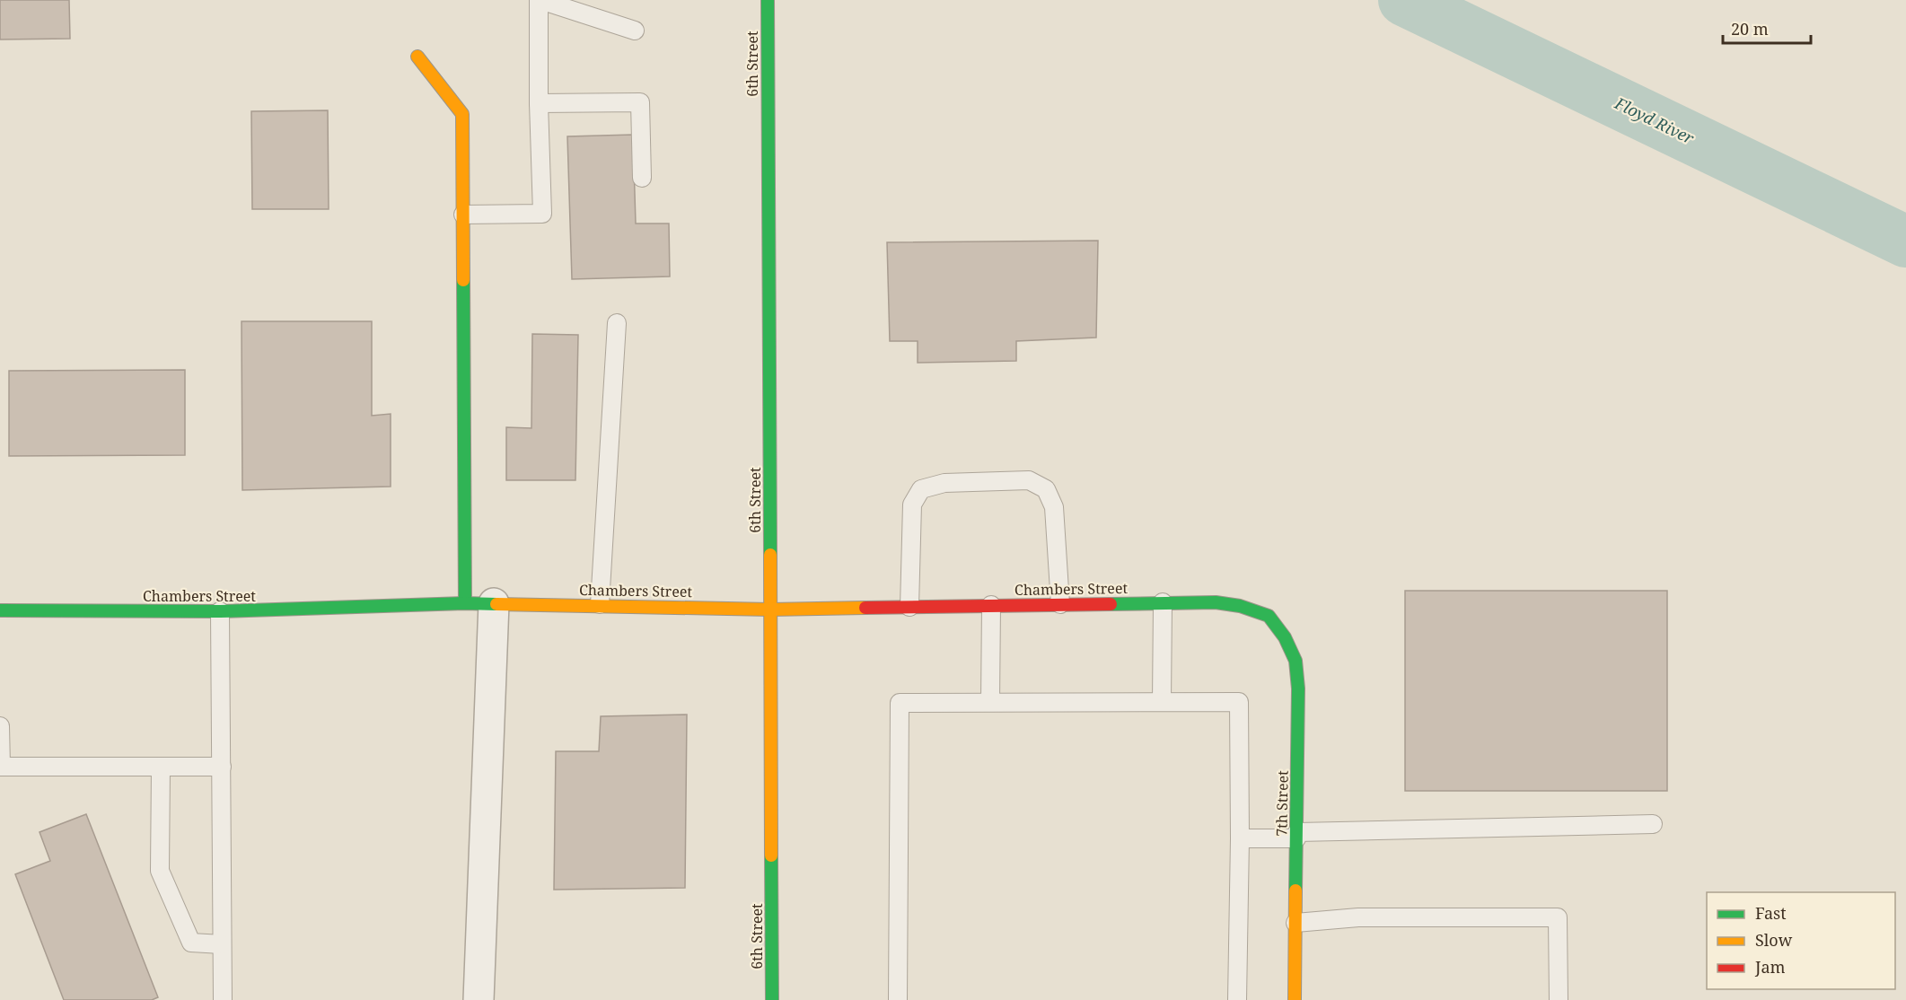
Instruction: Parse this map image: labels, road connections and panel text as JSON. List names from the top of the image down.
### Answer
{
  "streets": {
    "street": ["6th Street", "Chambers Street", "7th Street"]
  },
  "crossings": [
    ["6th Street", "Chambers Street"],
    ["Chambers Street", "7th Street"]
  ],
  "water": ["Floyd River"],
  "legend": ["Fast", "Slow", "Jam"],
  "scale_bar": "20 m"
}
